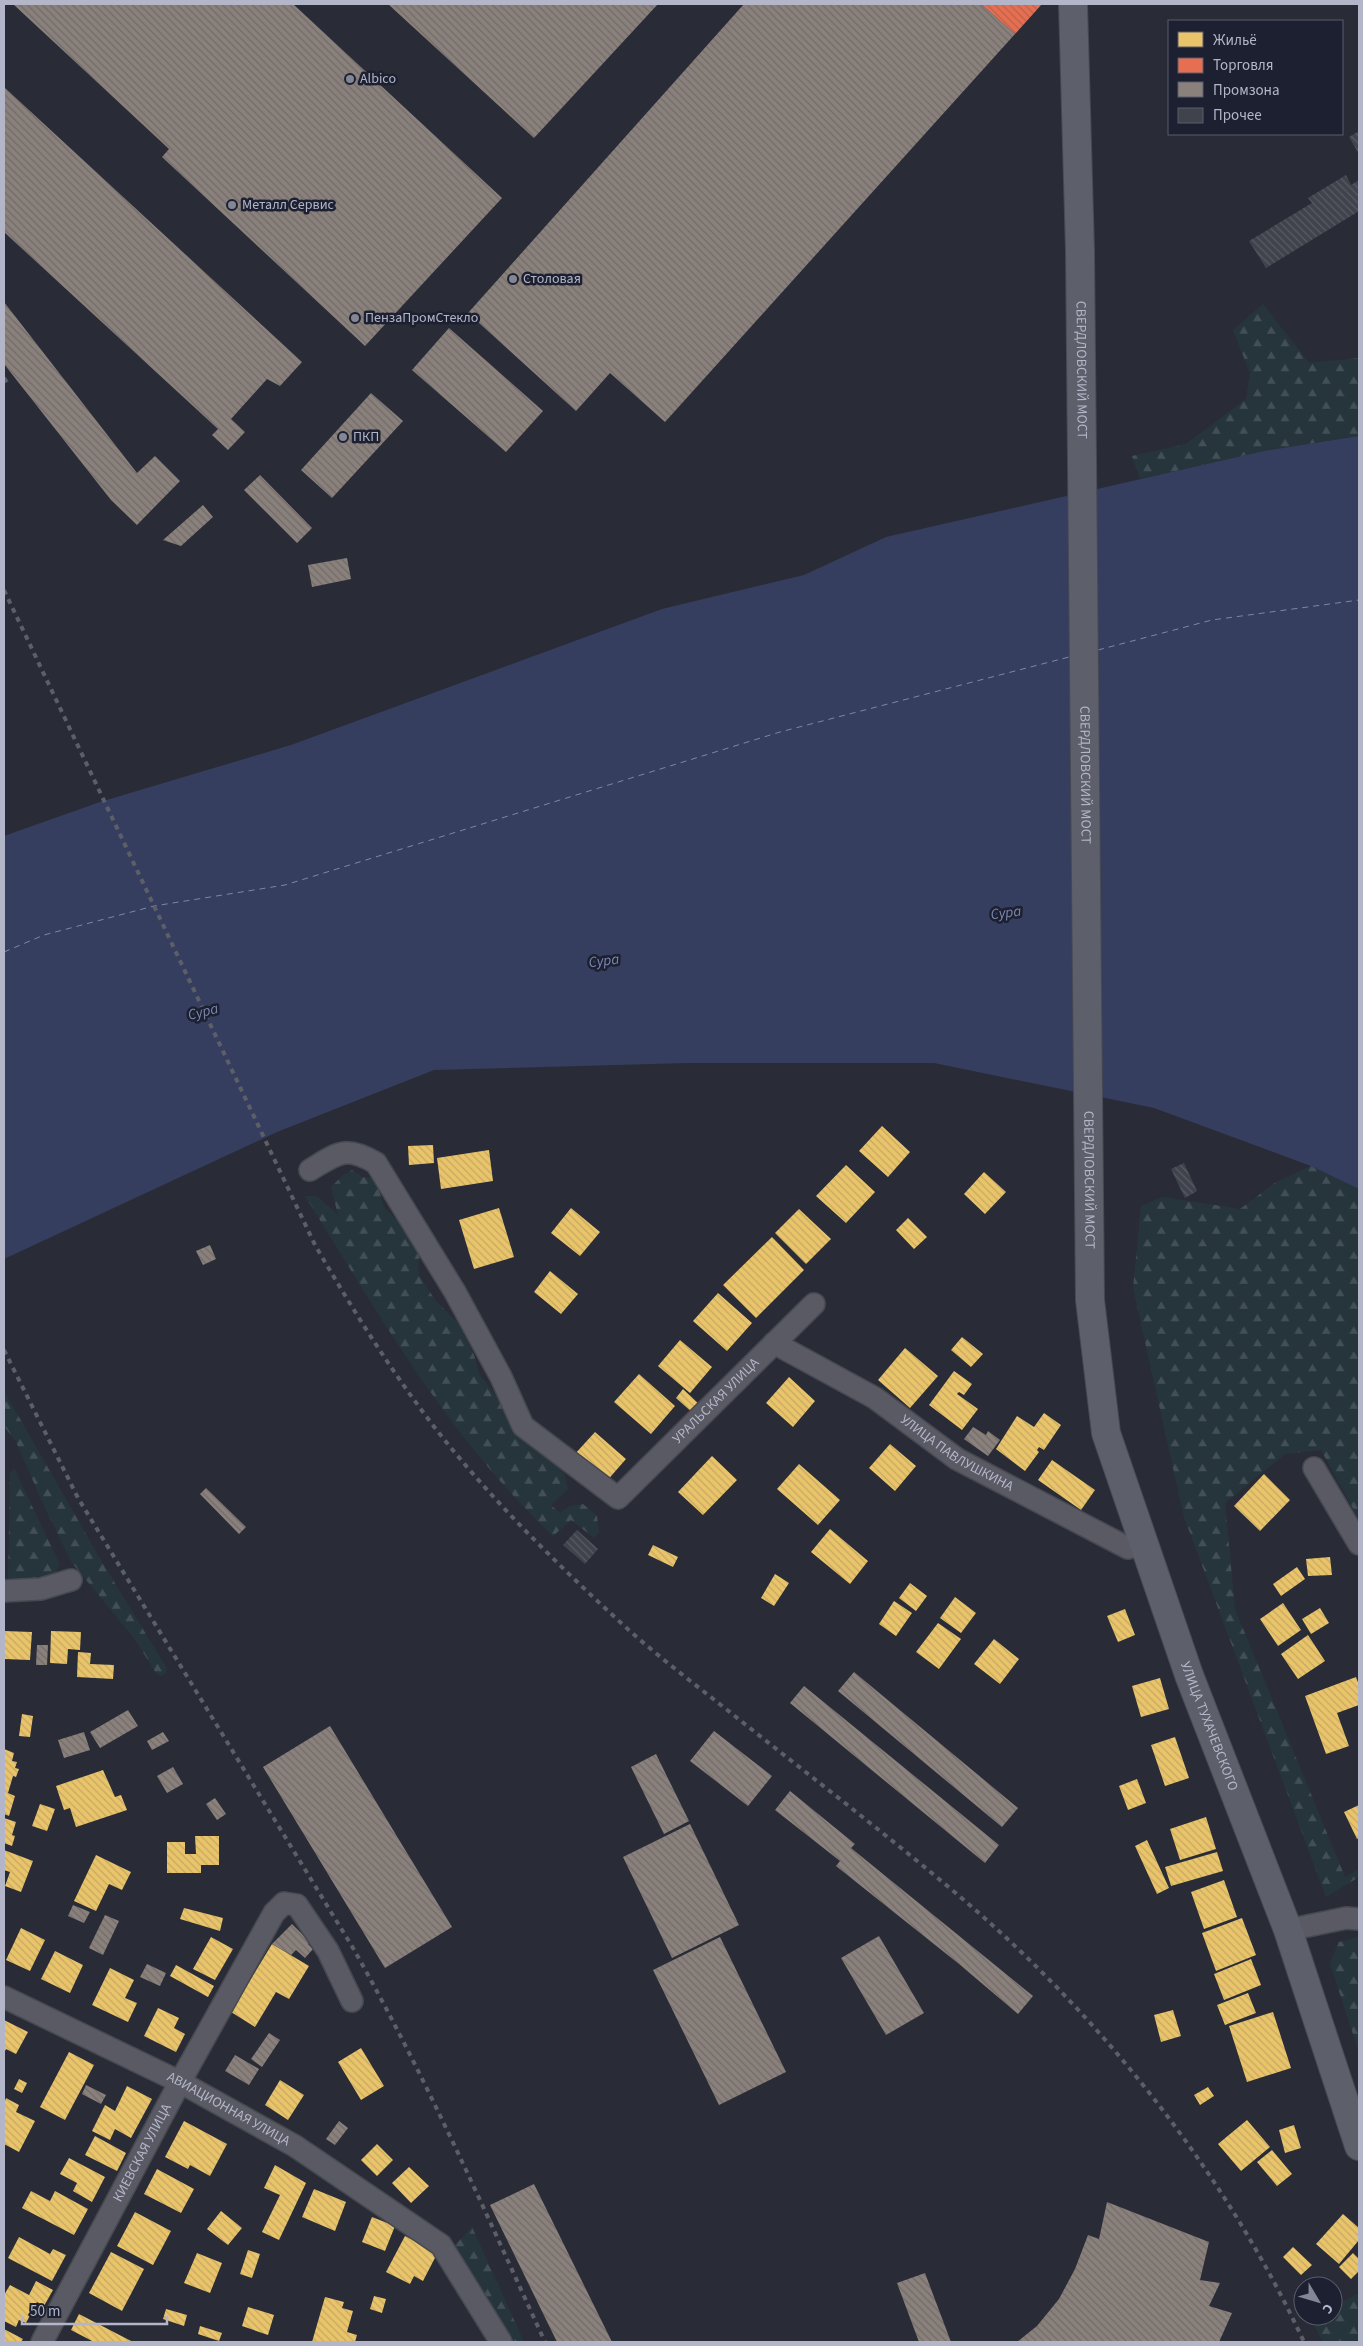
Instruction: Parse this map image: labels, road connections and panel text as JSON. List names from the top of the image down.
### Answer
{
  "streets": {
    "main road": ["СВЕРДЛОВСКИЙ МОСТ", "УЛИЦА ТУХАЧЕВСКОГО"],
    "street": [
      "УРАЛЬСКАЯ УЛИЦА",
      "УЛИЦА ПАВЛУШКИНА",
      "АВИАЦИОННАЯ УЛИЦА",
      "КИЕВСКАЯ УЛИЦА"
    ]
  },
  "crossings": [
    ["СВЕРДЛОВСКИЙ МОСТ", "УЛИЦА ТУХАЧЕВСКОГО"],
    ["УРАЛЬСКАЯ УЛИЦА", "УЛИЦА ПАВЛУШКИНА"],
    ["УЛИЦА ПАВЛУШКИНА", "УЛИЦА ТУХАЧЕВСКОГО"],
    ["АВИАЦИОННАЯ УЛИЦА", "КИЕВСКАЯ УЛИЦА"]
  ],
  "water": ["Сура"],
  "places": [
    "Albico",
    "Металл Сервис",
    "Столовая",
    "ПензаПромСтекло",
    "ПКП"
  ],
  "legend": [
    "Жильё",
    "Торговля",
    "Промзона",
    "Прочее"
  ],
  "scale_bar": "50 m",
  "north": "bottom right"
}
